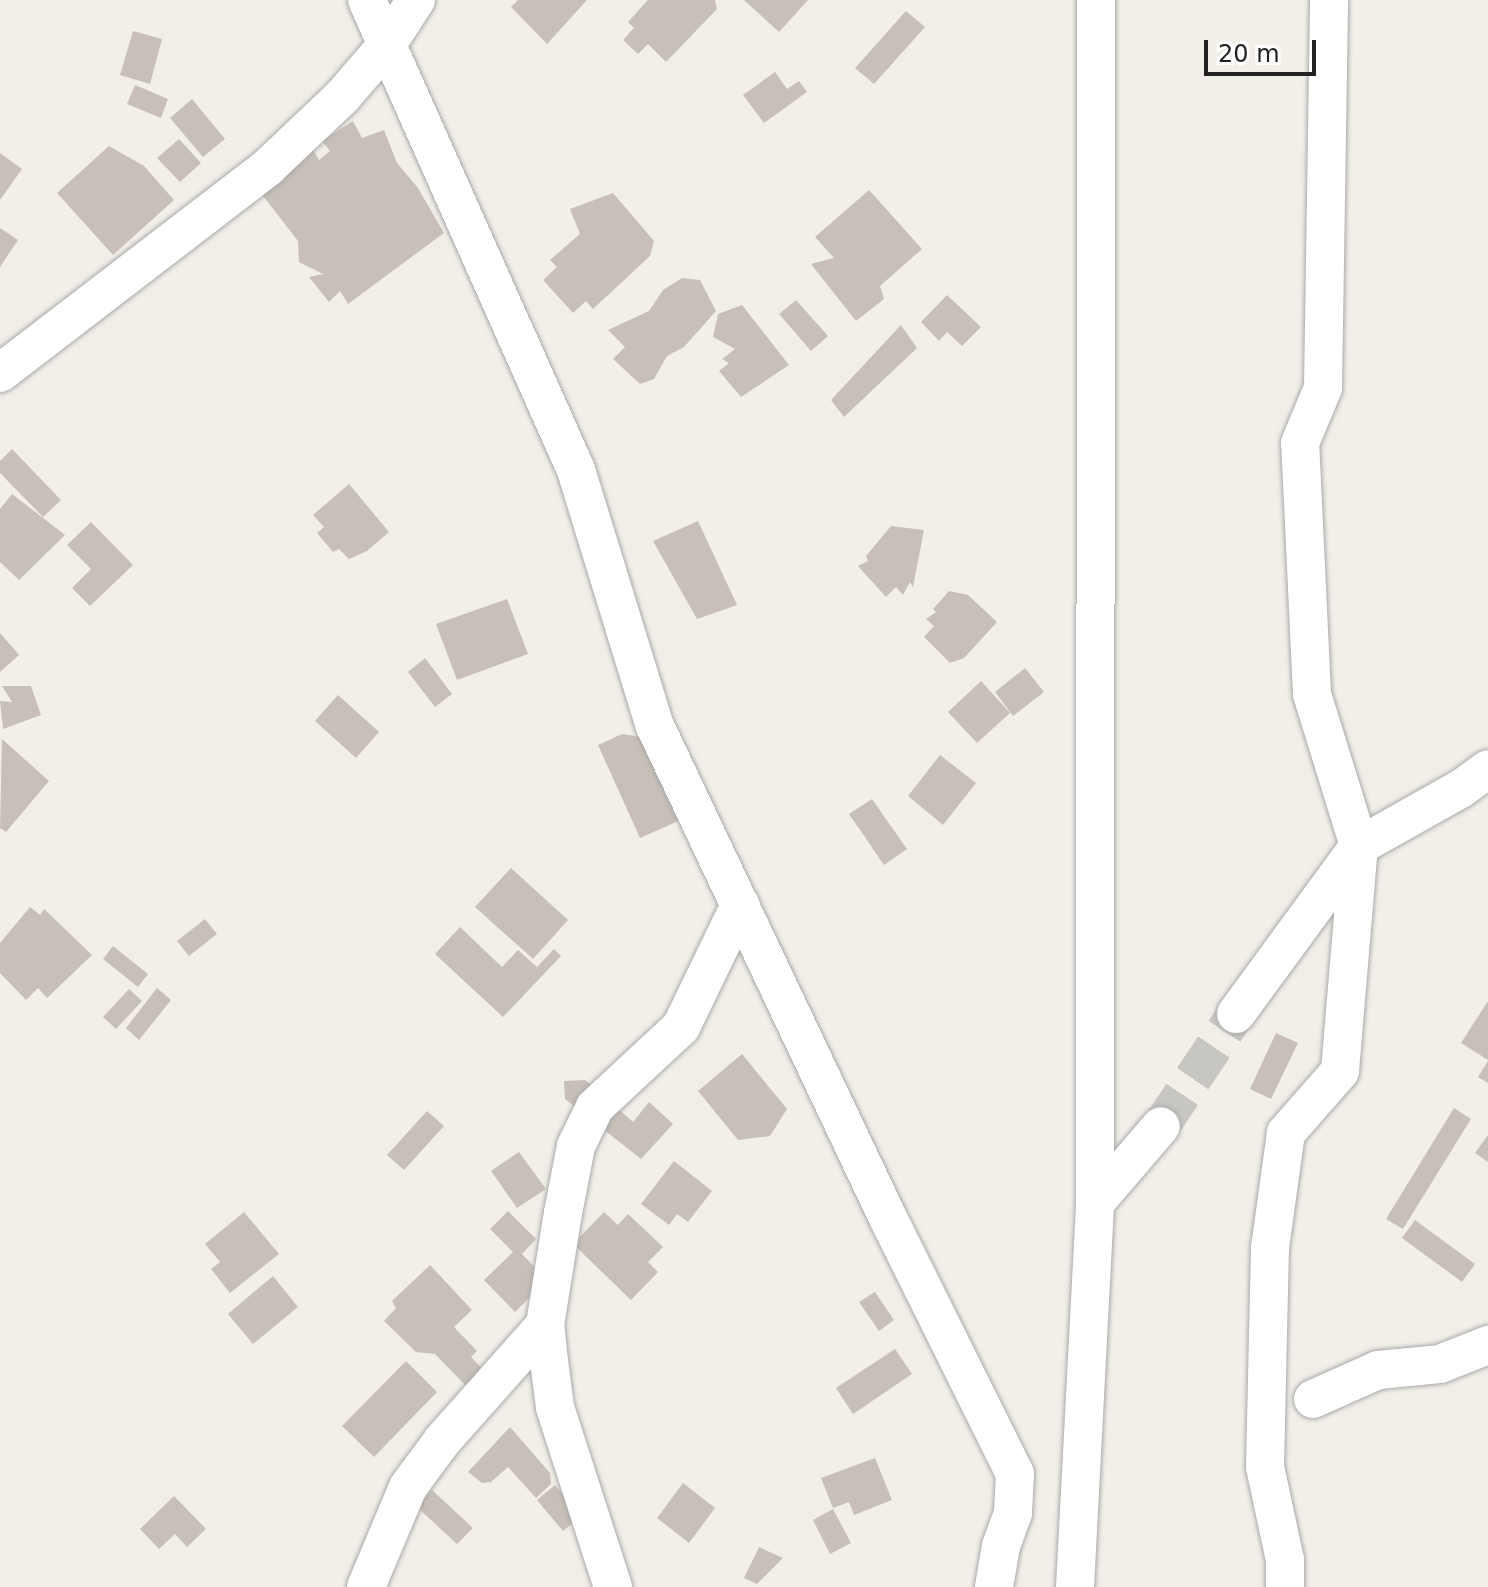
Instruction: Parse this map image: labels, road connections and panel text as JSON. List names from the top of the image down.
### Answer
{
  "scale_bar": "20 m"
}
